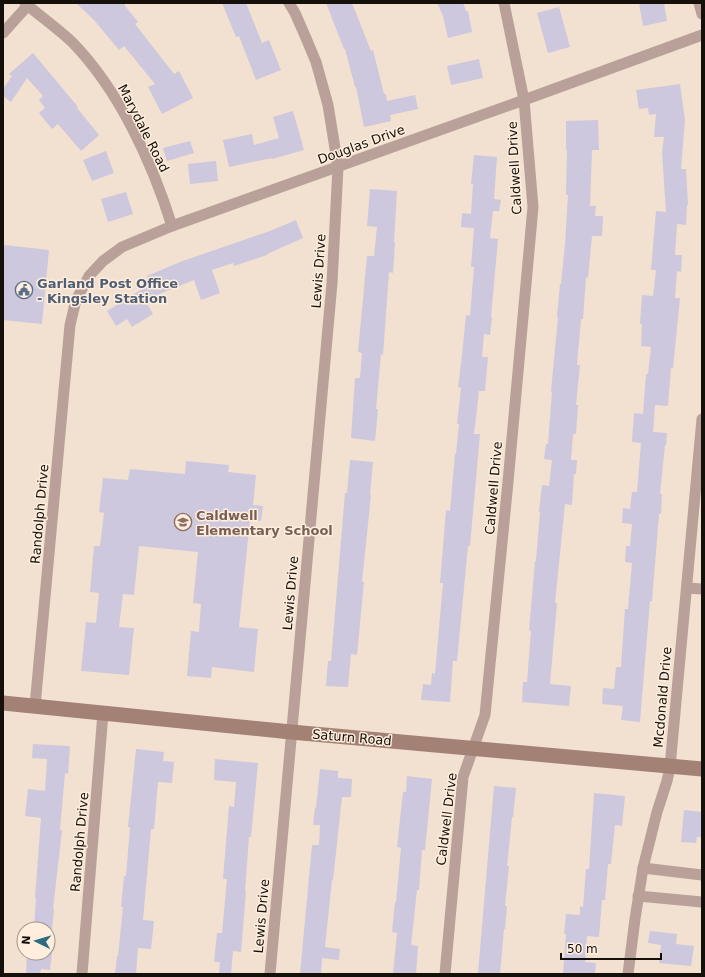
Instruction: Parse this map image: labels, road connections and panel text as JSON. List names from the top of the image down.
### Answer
{
  "streets": {
    "street": [
      "Marydale Road",
      "Douglas Drive",
      "Caldwell Drive",
      "Lewis Drive",
      "Randolph Drive",
      "Mcdonald Drive",
      "Saturn Road"
    ]
  },
  "crossings": [
    ["Marydale Road", "Douglas Drive"],
    ["Douglas Drive", "Caldwell Drive"],
    ["Douglas Drive", "Lewis Drive"],
    ["Douglas Drive", "Randolph Drive"],
    ["Caldwell Drive", "Saturn Road"],
    ["Lewis Drive", "Saturn Road"],
    ["Randolph Drive", "Saturn Road"],
    ["Mcdonald Drive", "Saturn Road"]
  ],
  "places": {
    "public building": ["Garland Post Office - Kingsley Station"],
    "school or university": ["Caldwell Elementary School"]
  },
  "scale_bar": "50 m",
  "north": "left"
}
